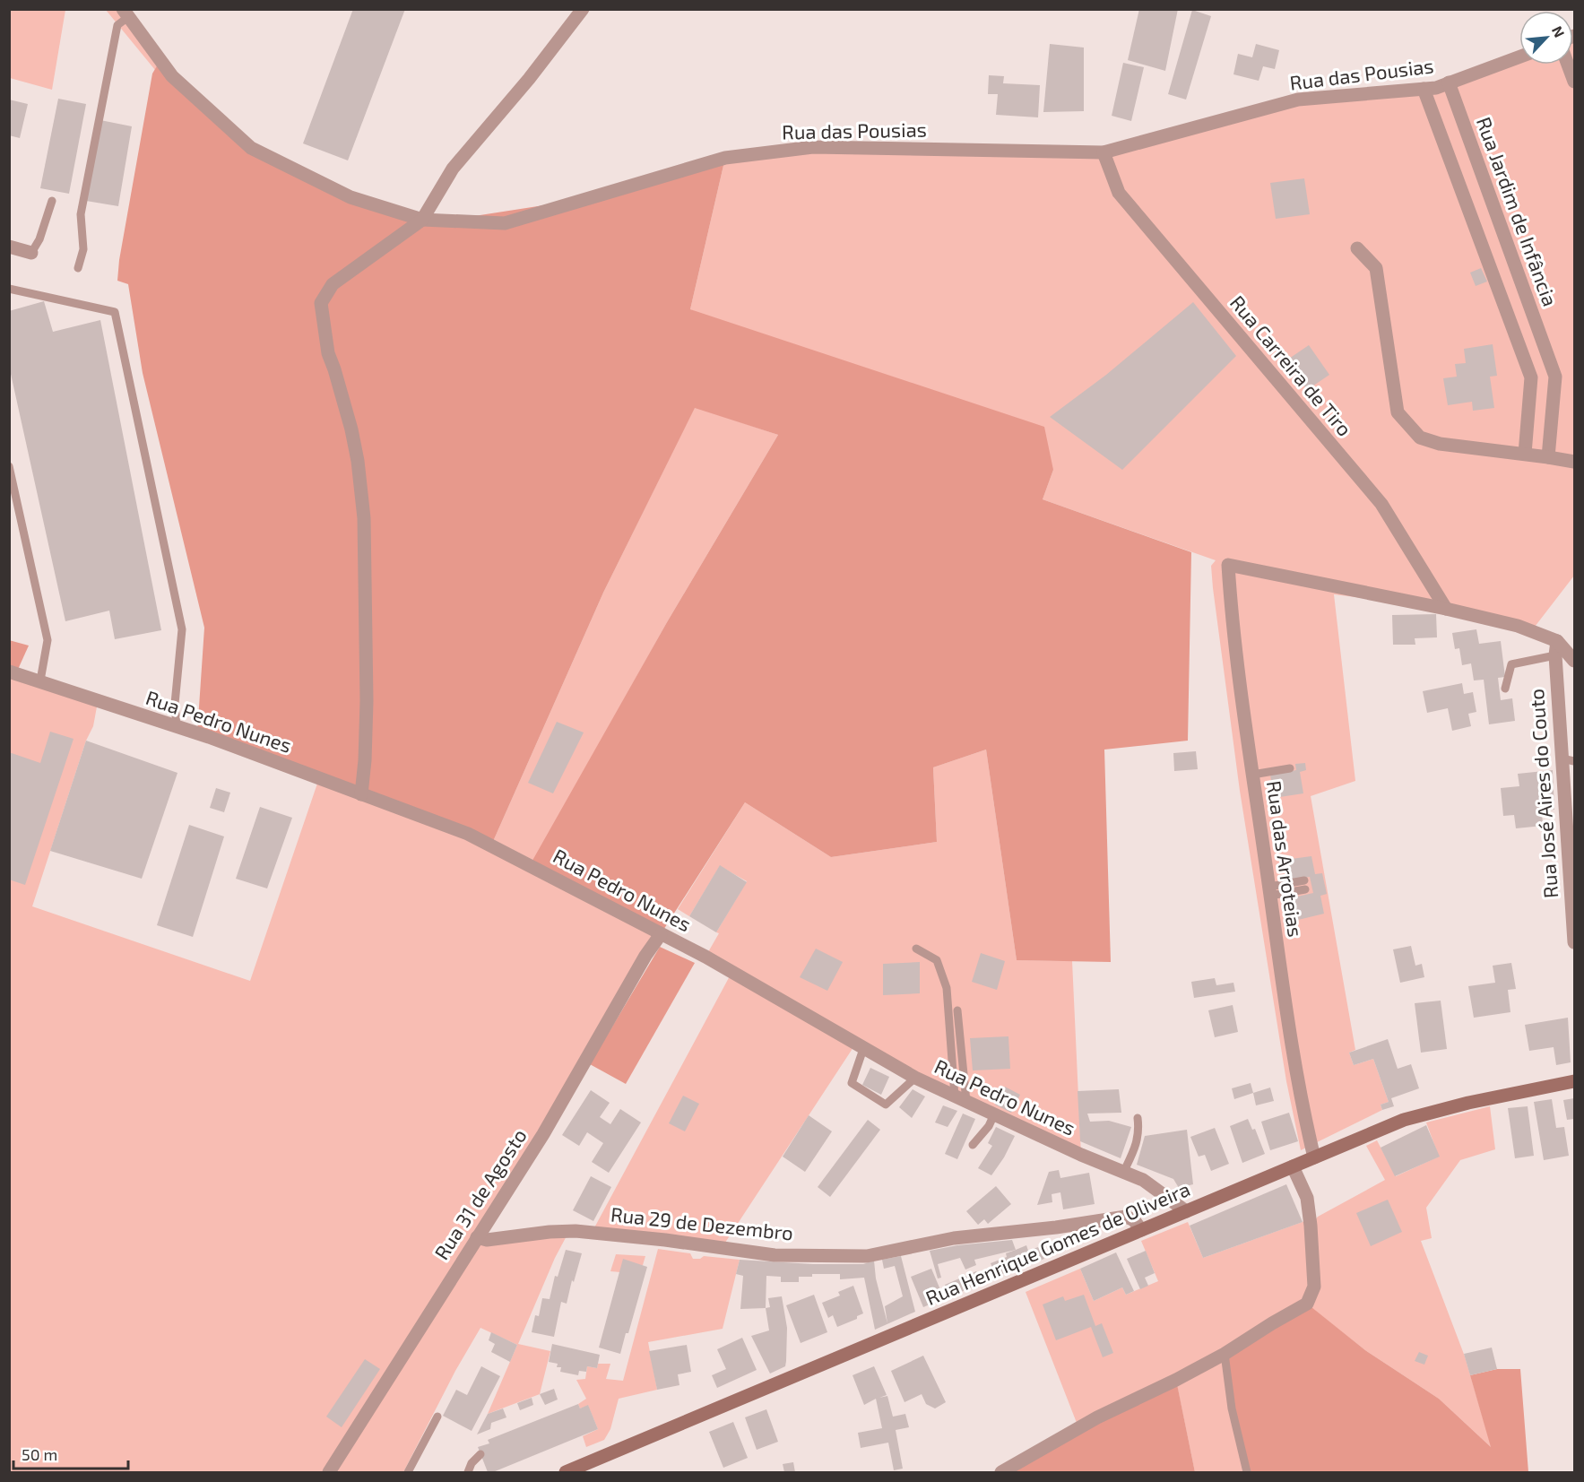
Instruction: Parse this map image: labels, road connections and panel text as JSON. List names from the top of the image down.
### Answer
{
  "streets": {
    "street": [
      "Rua das Pousias",
      "Rua Jardim de Infância",
      "Rua Carreira de Tiro",
      "Rua Pedro Nunes",
      "Rua José Aires do Couto",
      "Rua das Arroteias",
      "Rua 31 de Agosto",
      "Rua 29 de Dezembro",
      "Rua Henrique Gomes de Oliveira"
    ]
  },
  "crossings": [
    ["Rua das Pousias", "Rua Jardim de Infância"],
    ["Rua das Pousias", "Rua Carreira de Tiro"],
    ["Rua Carreira de Tiro", "Rua das Arroteias"],
    ["Rua Pedro Nunes", "Rua 31 de Agosto"],
    ["Rua Pedro Nunes", "Rua Henrique Gomes de Oliveira"],
    ["Rua das Arroteias", "Rua Henrique Gomes de Oliveira"],
    ["Rua 31 de Agosto", "Rua 29 de Dezembro"],
    ["Rua 29 de Dezembro", "Rua Henrique Gomes de Oliveira"]
  ],
  "scale_bar": "50 m",
  "north": "top right"
}
